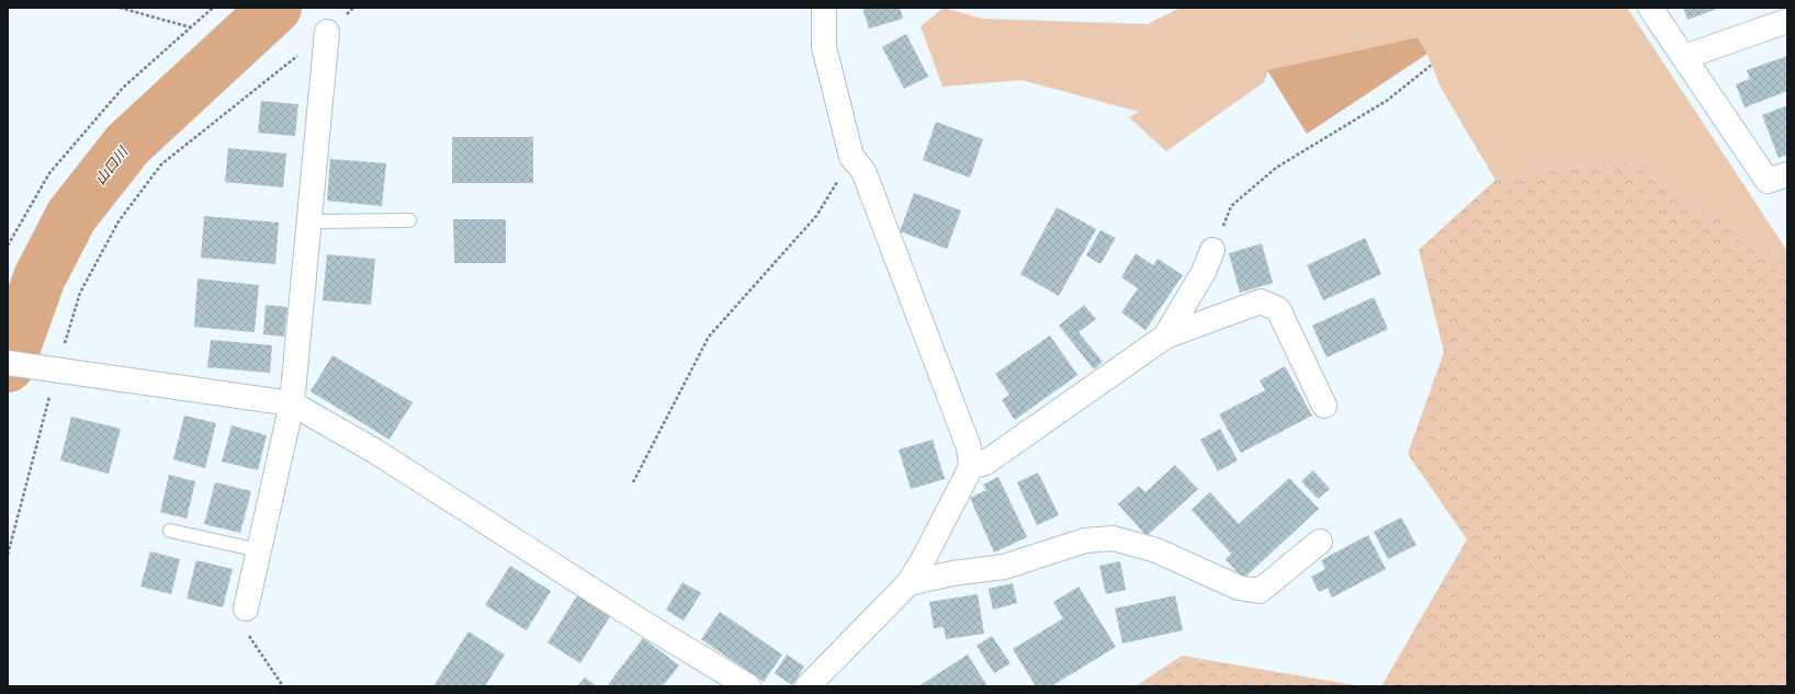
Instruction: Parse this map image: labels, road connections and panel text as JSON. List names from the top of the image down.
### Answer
{
  "water": ["山口川"]
}
